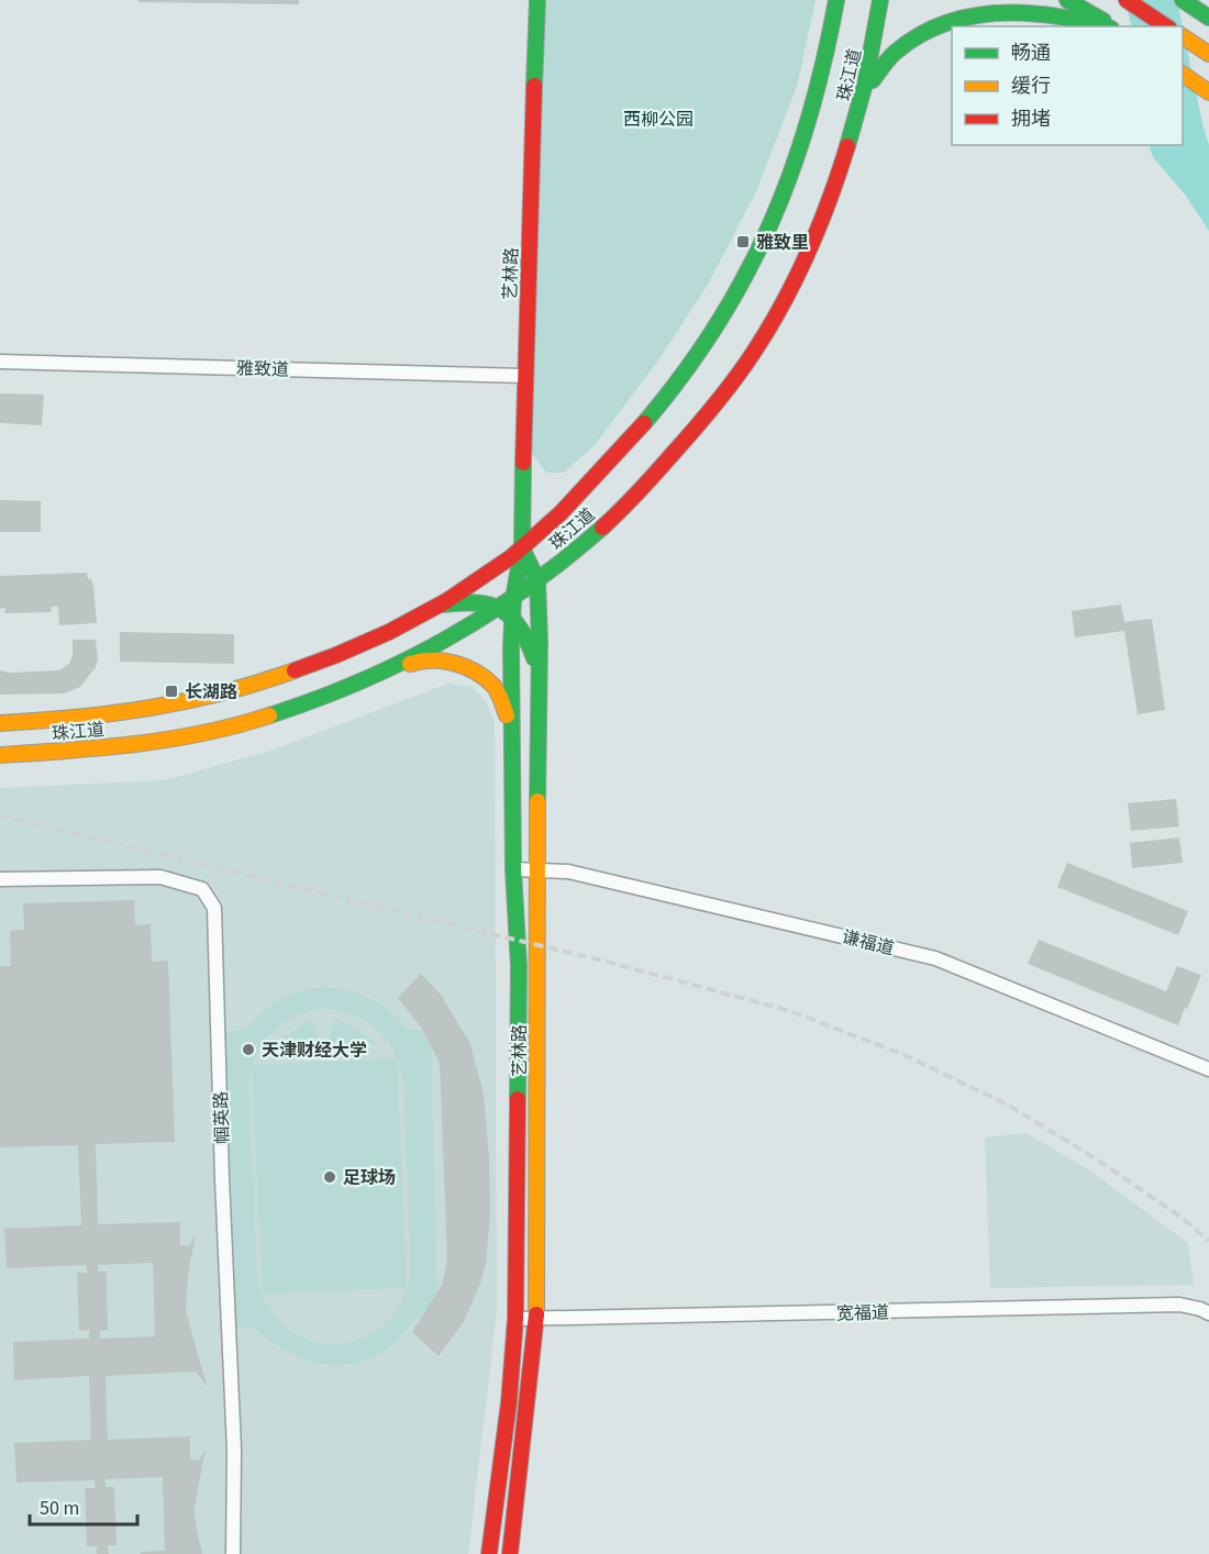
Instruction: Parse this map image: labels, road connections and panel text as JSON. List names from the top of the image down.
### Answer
{
  "streets": {
    "main road": ["珠江道", "艺林路"],
    "street": [
      "雅致道",
      "谦福道",
      "帼英路",
      "宽福道"
    ]
  },
  "crossings": [
    ["珠江道", "艺林路"],
    ["艺林路", "雅致道"],
    ["艺林路", "谦福道"],
    ["艺林路", "宽福道"]
  ],
  "parks": ["西柳公园"],
  "places": {
    "transit": ["雅致里", "长湖路"],
    "other": ["天津财经大学", "足球场"]
  },
  "legend": ["畅通", "缓行", "拥堵"],
  "scale_bar": "50 m"
}
